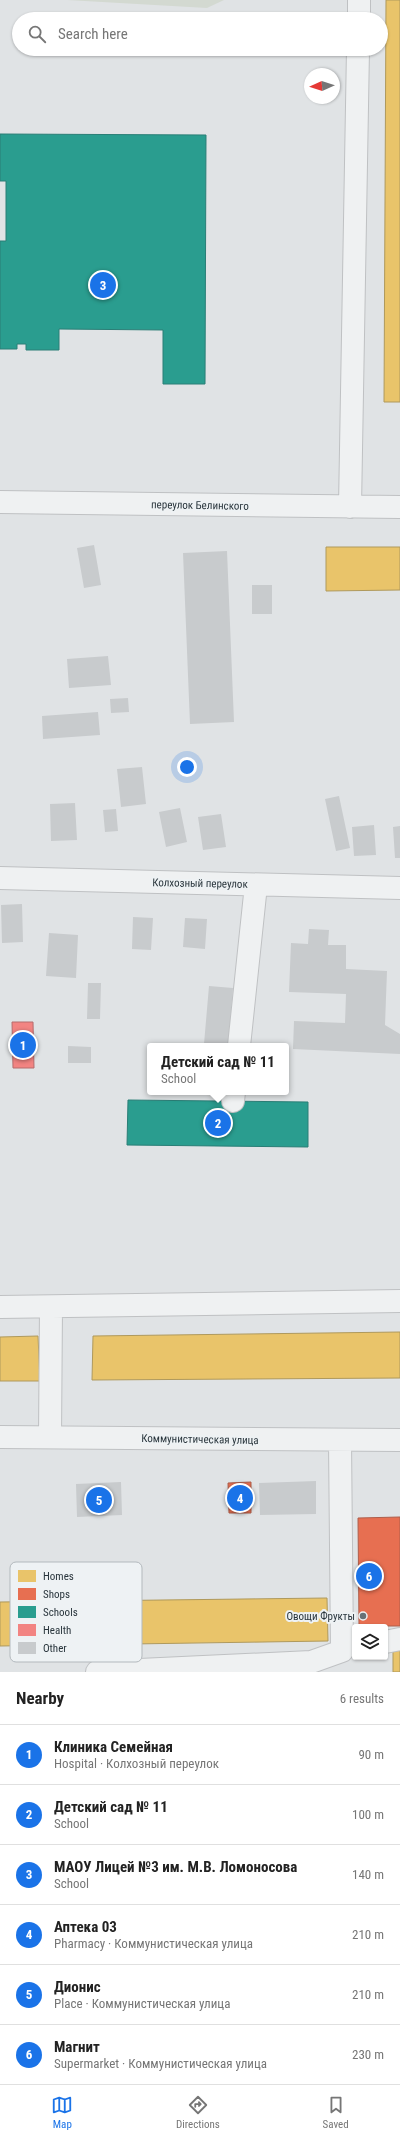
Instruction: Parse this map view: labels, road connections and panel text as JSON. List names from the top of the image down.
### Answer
{
  "streets": {
    "street": ["переулок Белинского", "Колхозный переулок", "Коммунистическая улица"]
  },
  "places": ["Овощи Фрукты"],
  "legend": [
    "Homes",
    "Shops",
    "Schools",
    "Health",
    "Other"
  ],
  "north": "left",
  "page": {
    "search": "Search here",
    "pins": [
      "3",
      "1",
      "2",
      "4",
      "5",
      "6"
    ],
    "popup": ["Детский сад № 11", "School"],
    "heading": ["Nearby", "6 results"],
    "list": [
      {
        "mark": "1",
        "name": "Клиника Семейная",
        "note": "Hospital · Колхозный переулок",
        "value": "90 m"
      },
      {
        "mark": "2",
        "name": "Детский сад № 11",
        "note": "School",
        "value": "100 m"
      },
      {
        "mark": "3",
        "name": "МАОУ Лицей №3 им. М.В. Ломоносова",
        "note": "School",
        "value": "140 m"
      },
      {
        "mark": "4",
        "name": "Аптека 03",
        "note": "Pharmacy · Коммунистическая улица",
        "value": "210 m"
      },
      {
        "mark": "5",
        "name": "Дионис",
        "note": "Place · Коммунистическая улица",
        "value": "210 m"
      },
      {
        "mark": "6",
        "name": "Магнит",
        "note": "Supermarket · Коммунистическая улица",
        "value": "230 m"
      }
    ],
    "nav": ["Map", "Directions", "Saved"]
  }
}
